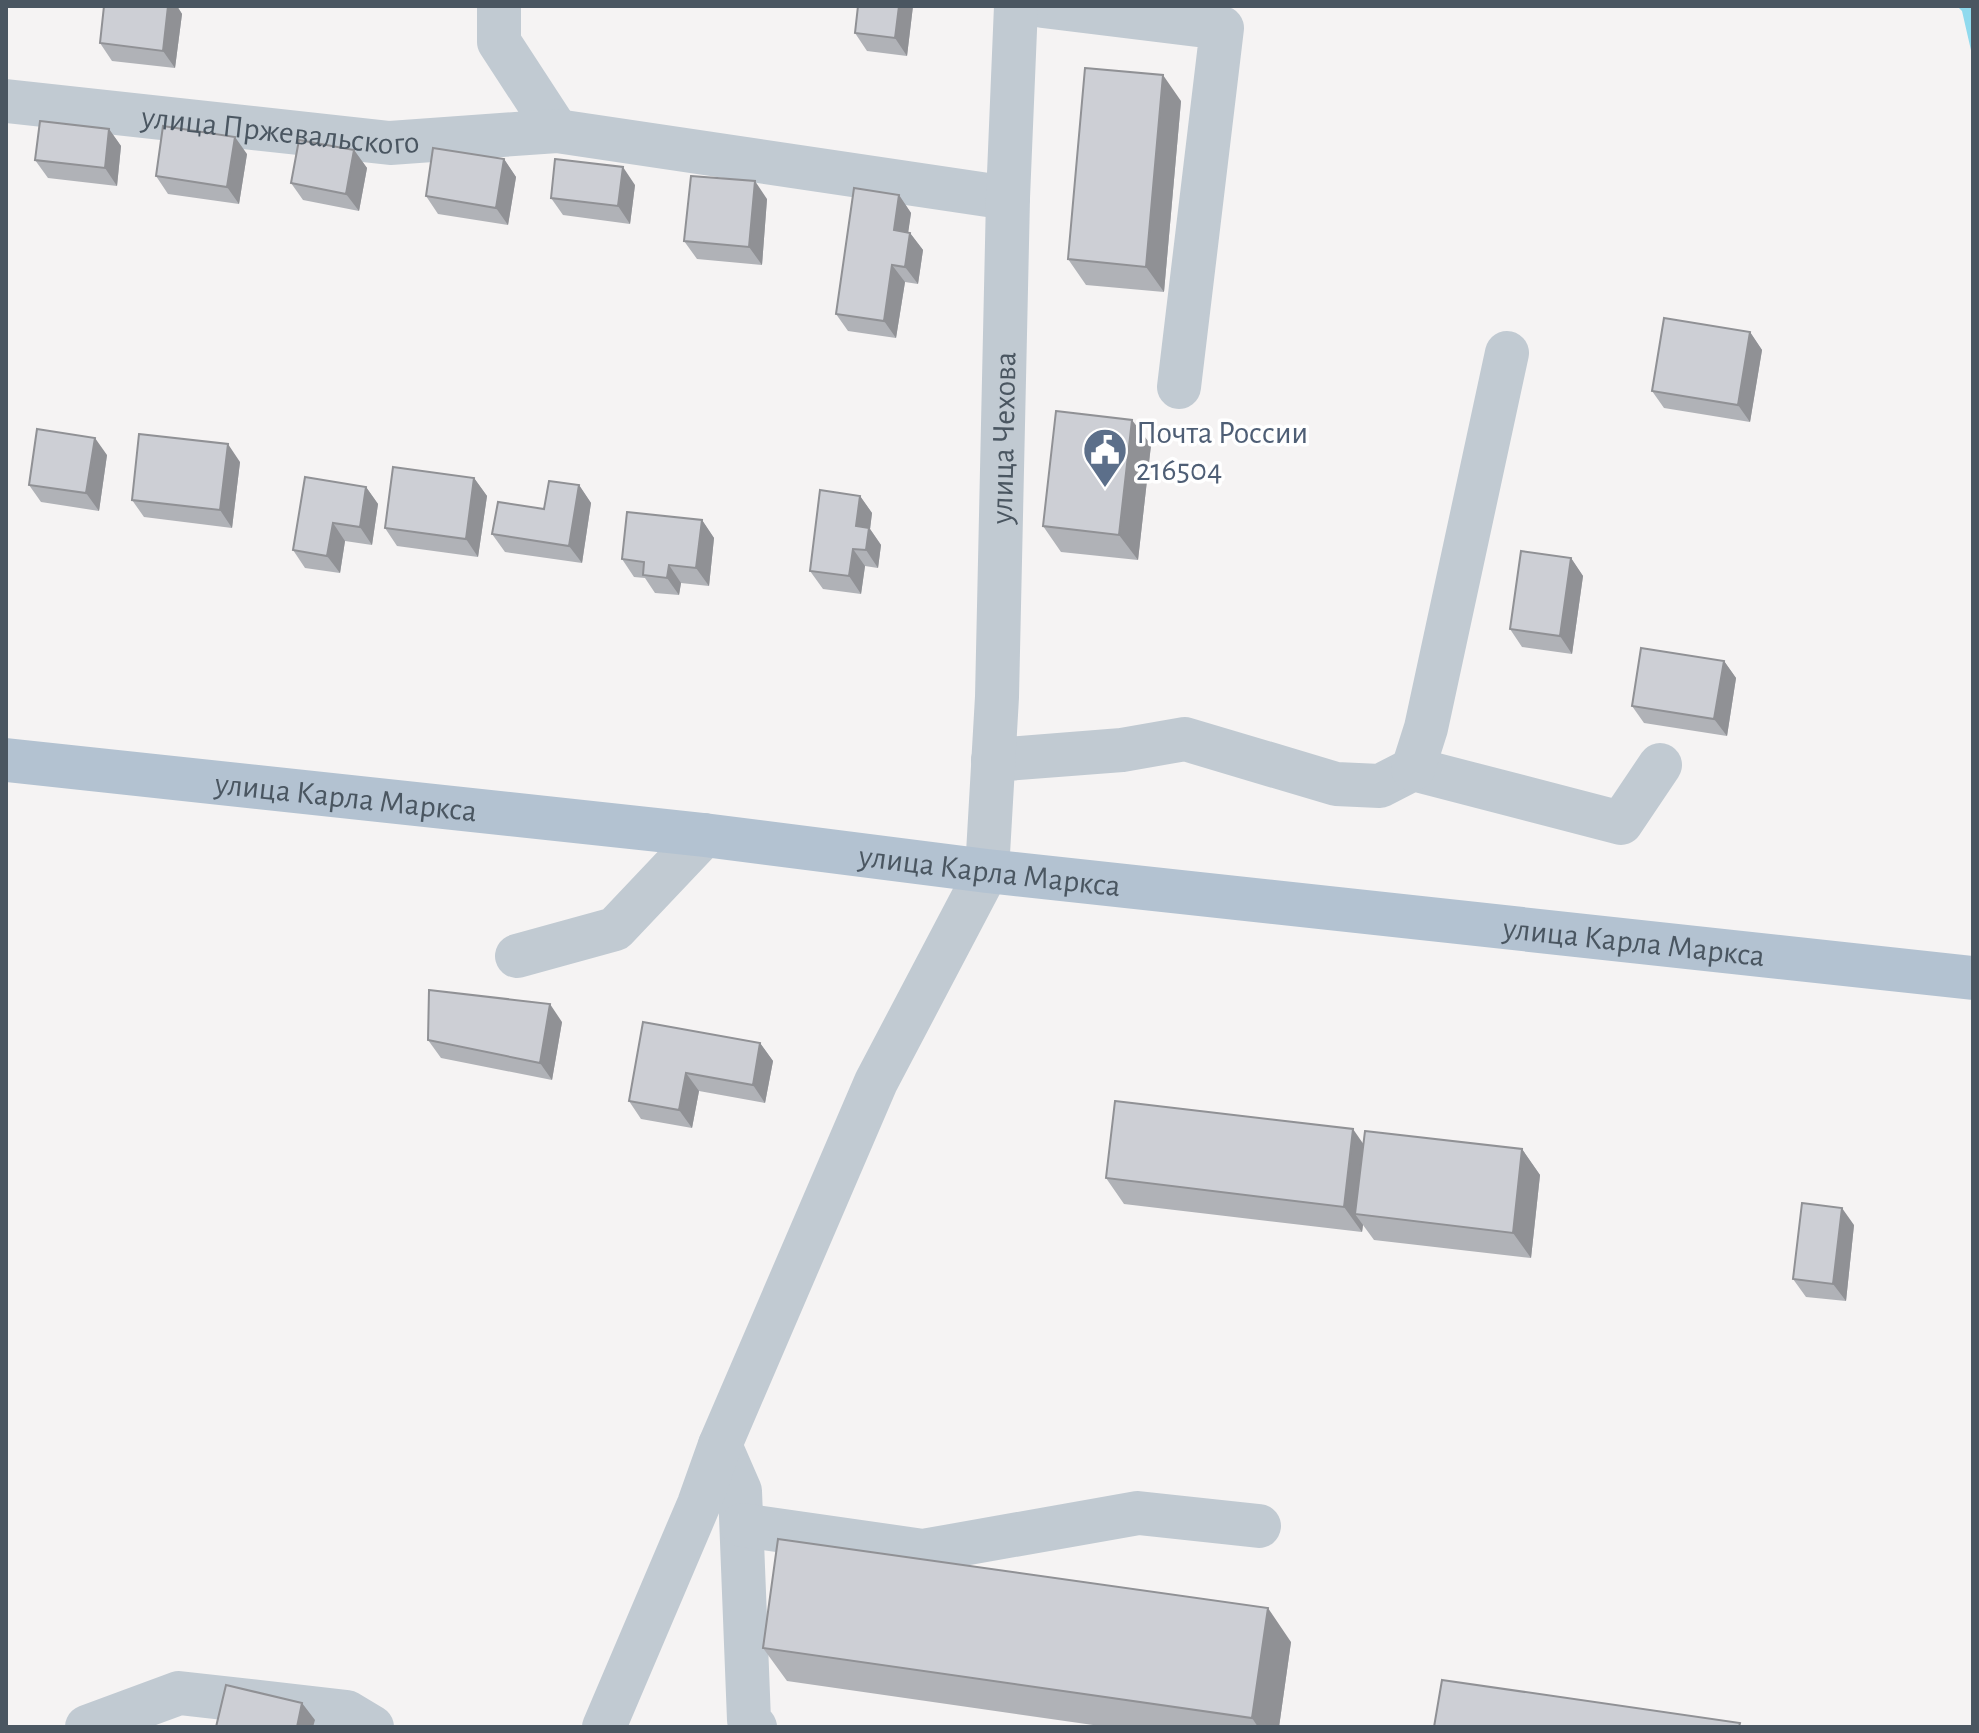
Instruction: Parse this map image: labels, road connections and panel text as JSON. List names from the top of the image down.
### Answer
{
  "streets": {
    "main road": ["улица Карла Маркса"],
    "street": ["улица Пржевальского", "улица Чехова"]
  },
  "crossings": [
    ["улица Пржевальского", "улица Чехова"],
    ["улица Чехова", "улица Карла Маркса"]
  ],
  "places": {
    "public building": ["Почта России 216504"]
  }
}
